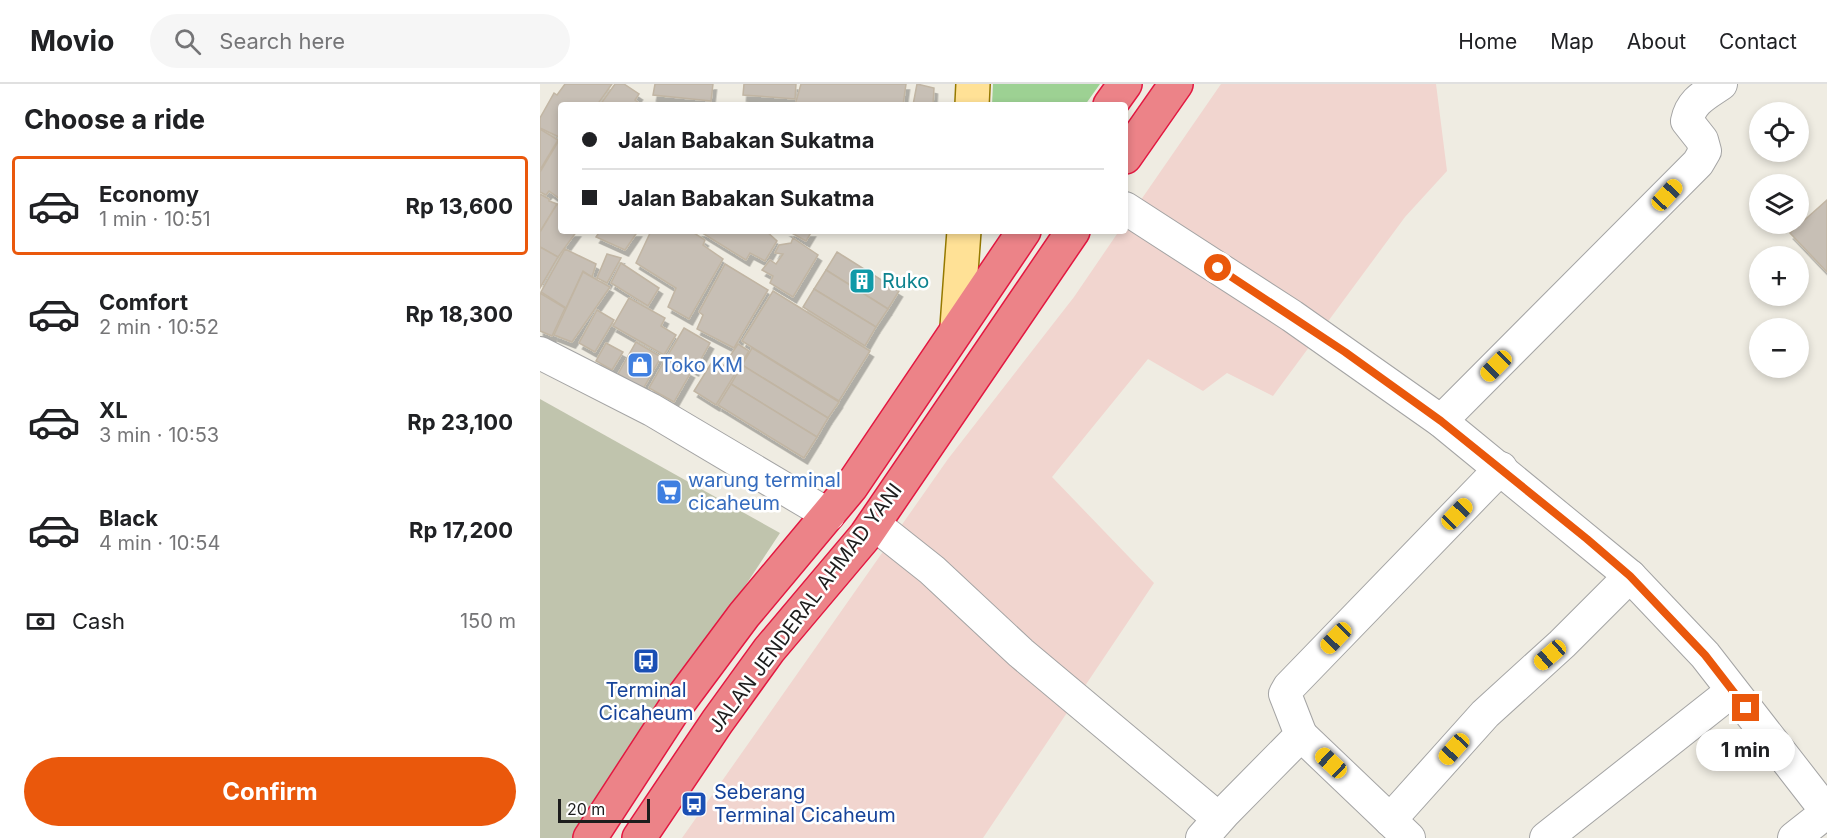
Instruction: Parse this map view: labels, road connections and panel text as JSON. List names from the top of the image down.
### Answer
{
  "streets": {
    "highway": ["JALAN JENDERAL AHMAD YANI"]
  },
  "places": {
    "building": ["Ruko"],
    "shop": ["Toko KM"],
    "supermarket": ["warung terminal cicaheum"],
    "bus stop": ["Terminal Cicaheum", "Seberang Terminal Cicaheum"]
  },
  "scale_bar": "20 m",
  "page": {
    "header": "Movio",
    "search": "Search here",
    "nav": [
      "Home",
      "Map",
      "About",
      "Contact"
    ],
    "heading": "Choose a ride",
    "map_buttons": ["+", "−"],
    "banner": ["Jalan Babakan Sukatma", "Jalan Babakan Sukatma"],
    "list": [
      {
        "name": "Economy",
        "note": "1 min · 10:51",
        "value": "Rp 13,600"
      },
      {
        "name": "Comfort",
        "note": "2 min · 10:52",
        "value": "Rp 18,300"
      },
      {
        "name": "XL",
        "note": "3 min · 10:53",
        "value": "Rp 23,100"
      },
      {
        "name": "Black",
        "note": "4 min · 10:54",
        "value": "Rp 17,200"
      }
    ],
    "pay": ["Cash", "150 m"],
    "bubble": "1 min",
    "buttons": "Confirm",
    "scale": "20 m"
  }
}
